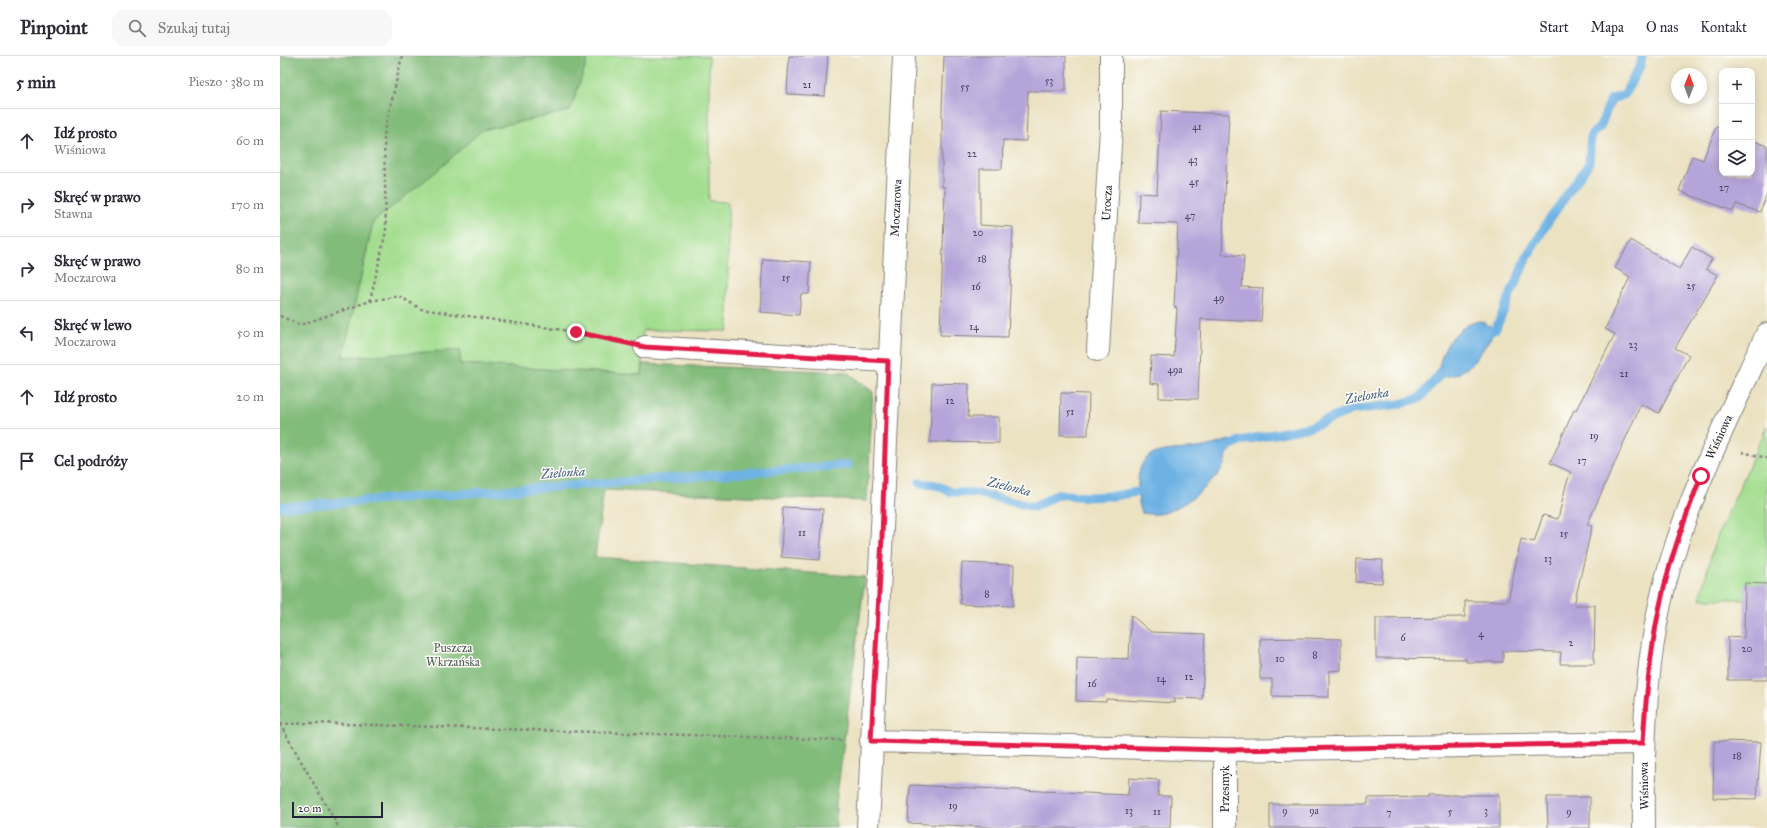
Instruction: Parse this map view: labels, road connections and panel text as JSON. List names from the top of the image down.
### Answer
{
  "streets": {
    "street": [
      "Urocza",
      "Moczarowa",
      "Wiśniowa",
      "Przesmyk"
    ]
  },
  "water": ["Zielonka"],
  "parks": ["Puszcza Wkrzańska"],
  "house_numbers": [
    "53",
    "21",
    "55",
    "41",
    "22",
    "43",
    "45",
    "27",
    "47",
    "20",
    "18",
    "15",
    "25",
    "16",
    "49",
    "14",
    "23",
    "49a",
    "21",
    "12",
    "51",
    "19",
    "17",
    "11",
    "15",
    "13",
    "8",
    "4",
    "6",
    "2",
    "20",
    "8",
    "10",
    "12",
    "14",
    "16",
    "18",
    "19",
    "13",
    "9",
    "9a",
    "3",
    "11",
    "5",
    "9",
    "7"
  ],
  "scale_bar": "20 m",
  "north": "top",
  "page": {
    "header": "Pinpoint",
    "search": "Szukaj tutaj",
    "nav": [
      "Start",
      "Mapa",
      "O nas",
      "Kontakt"
    ],
    "heading": ["5 min", "Pieszo · 380 m"],
    "map_buttons": ["+", "−"],
    "list": [
      ["Idź prosto", "Wiśniowa", "60 m"],
      ["Skręć w prawo", "Stawna", "170 m"],
      ["Skręć w prawo", "Moczarowa", "80 m"],
      ["Skręć w lewo", "Moczarowa", "50 m"],
      ["Idź prosto", "20 m"],
      "Cel podróży"
    ],
    "scale": "20 m"
  }
}
